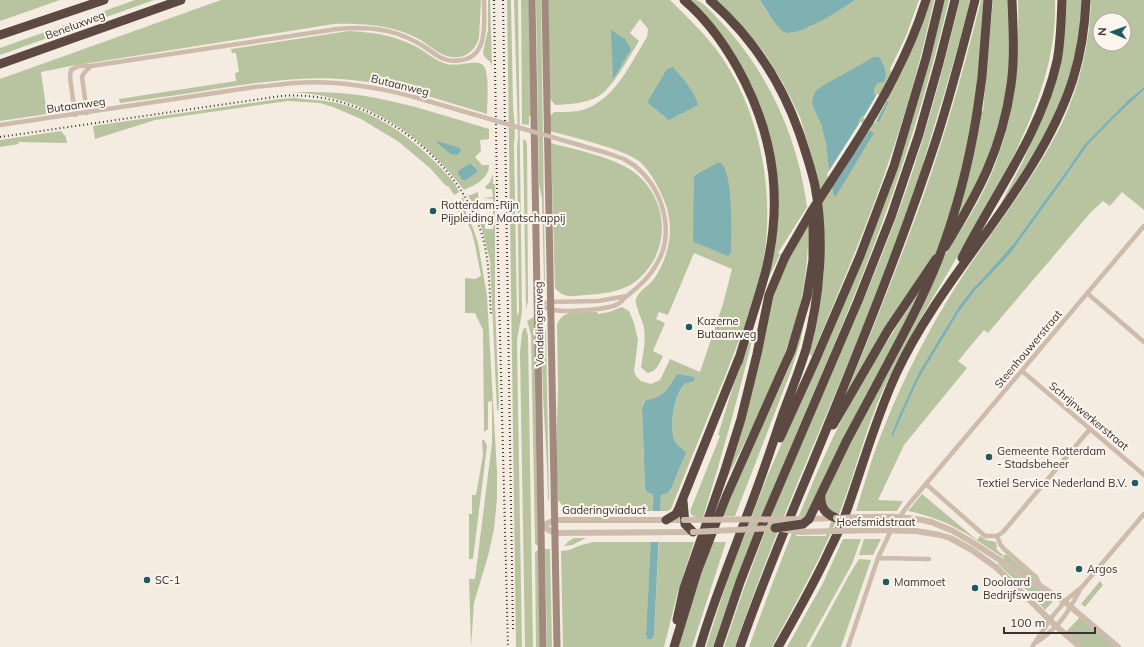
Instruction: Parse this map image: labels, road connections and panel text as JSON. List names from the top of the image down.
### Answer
{
  "streets": {
    "highway": ["Beneluxweg"],
    "main road": ["Vondelingenweg"],
    "street": [
      "Butaanweg",
      "Steenhouwerstraat",
      "Schrijnwerkerstraat",
      "Gaderingviaduct",
      "Hoefsmidstraat"
    ]
  },
  "crossings": [
    ["Butaanweg", "Vondelingenweg"],
    ["Vondelingenweg", "Gaderingviaduct"],
    ["Steenhouwerstraat", "Schrijnwerkerstraat"],
    ["Gaderingviaduct", "Hoefsmidstraat"]
  ],
  "places": [
    "Rotterdam-Rijn Pijpleiding Maatschappij",
    "Kazerne Butaanweg",
    "Gemeente Rotterdam - Stadsbeheer",
    "Textiel Service Nederland B.V.",
    "Argos",
    "SC-1",
    "Mammoet",
    "Doolaard Bedrijfswagens"
  ],
  "scale_bar": "100 m",
  "north": "left"
}
